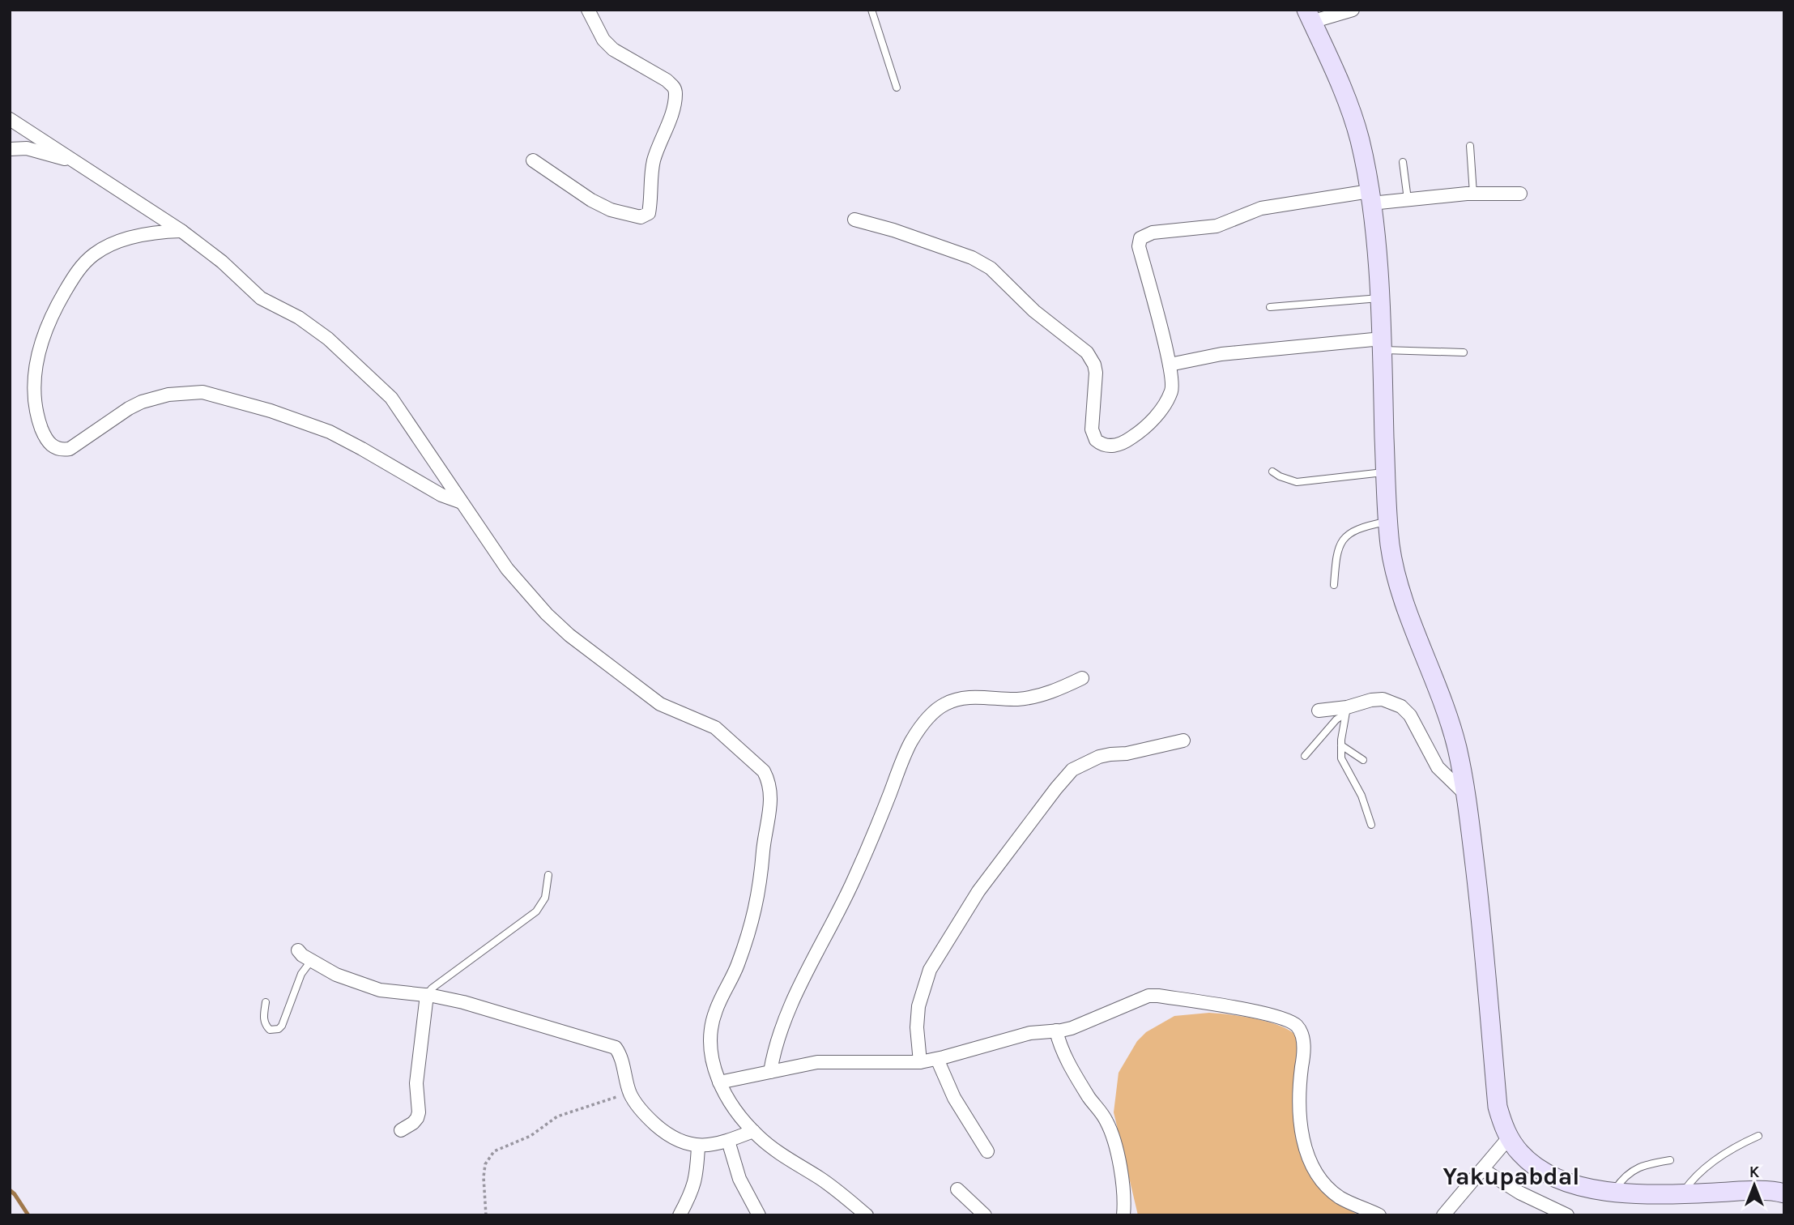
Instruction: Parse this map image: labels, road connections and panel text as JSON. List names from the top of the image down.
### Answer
{
  "districts": ["Yakupabdal"],
  "north": "top"
}
